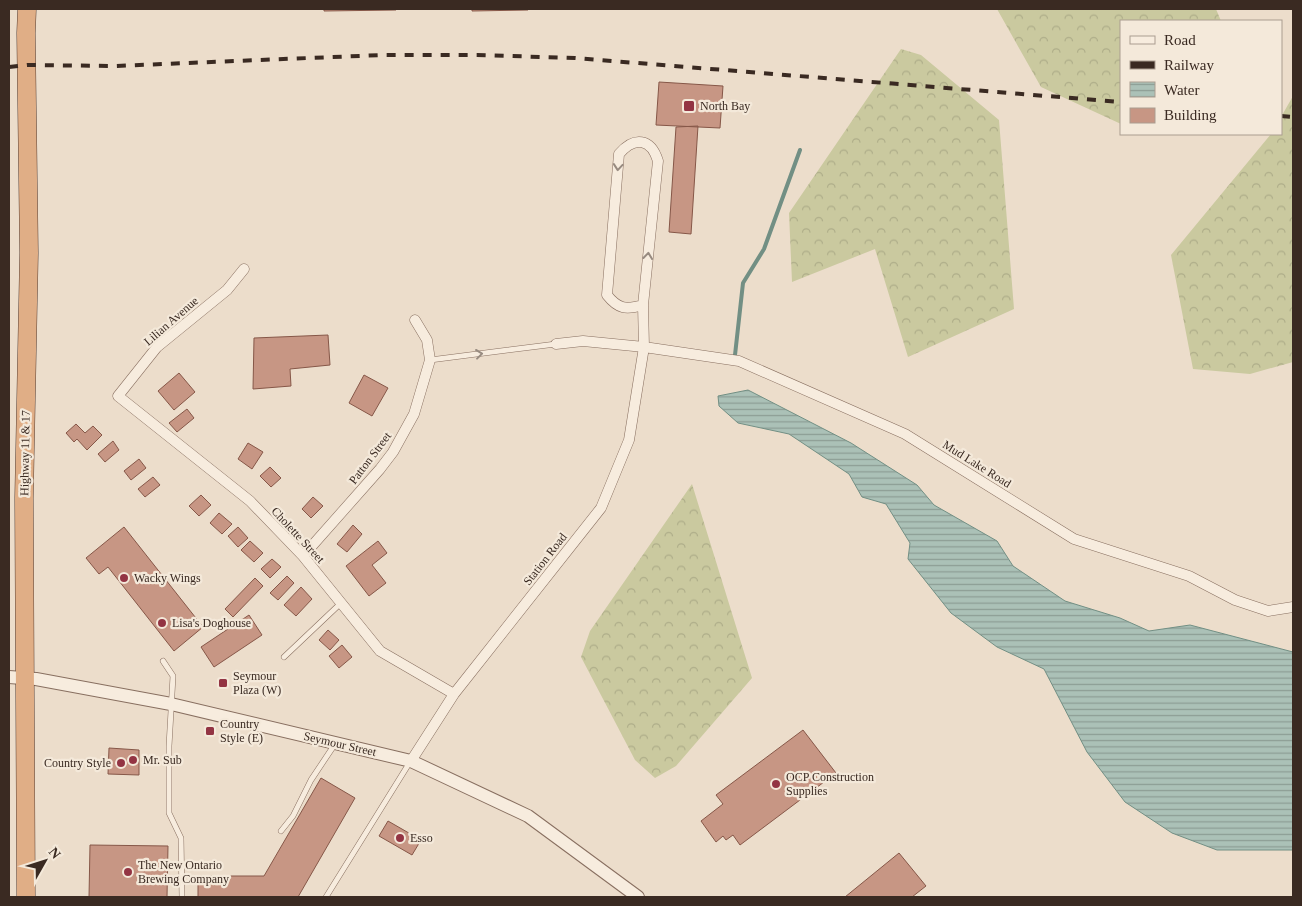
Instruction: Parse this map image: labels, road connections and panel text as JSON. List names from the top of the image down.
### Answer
{
  "streets": {
    "highway": ["Highway 11 & 17"],
    "street": [
      "Lilian Avenue",
      "Patton Street",
      "Mud Lake Road",
      "Cholette Street",
      "Station Road",
      "Seymour Street"
    ]
  },
  "crossings": [
    ["Lilian Avenue", "Cholette Street"],
    ["Highway 11 & 17", "Seymour Street"],
    ["Patton Street", "Cholette Street"],
    ["Mud Lake Road", "Station Road"],
    ["Cholette Street", "Station Road"],
    ["Station Road", "Seymour Street"]
  ],
  "places": {
    "transit": ["North Bay", "Seymour Plaza (W)", "Country Style (E)"],
    "other": [
      "Wacky Wings",
      "Lisa's Doghouse",
      "Mr. Sub",
      "Country Style",
      "OCP Construction Supplies",
      "Esso",
      "The New Ontario Brewing Company"
    ]
  },
  "legend": [
    "Road",
    "Railway",
    "Water",
    "Building"
  ],
  "north": "top right"
}
